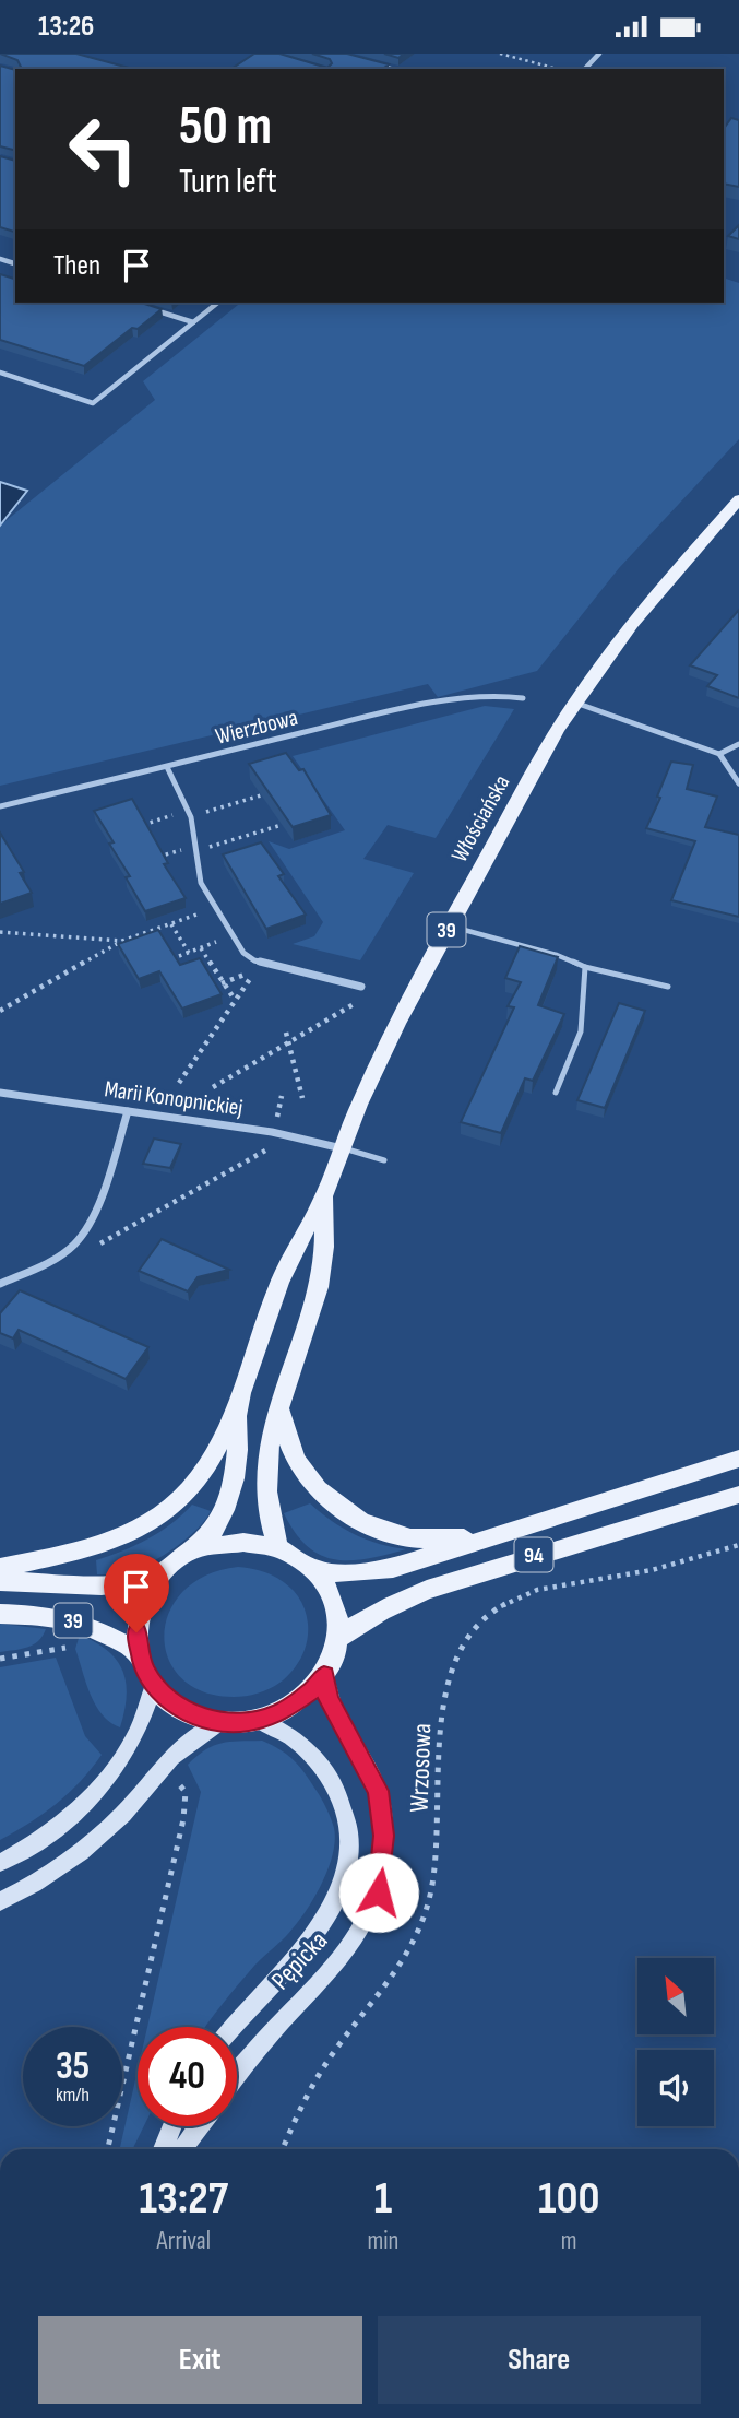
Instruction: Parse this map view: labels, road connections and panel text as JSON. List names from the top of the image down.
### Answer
{
  "streets": {
    "main road": ["Włościańska", "39", "94"],
    "street": ["Wierzbowa", "Marii Konopnickiej", "Pępicka"],
    "path": ["Wrzosowa"]
  },
  "crossings": [
    ["Włościańska", "39"],
    ["Włościańska", "Marii Konopnickiej"],
    ["Włościańska", "94"],
    ["Włościańska", "Pępicka"],
    ["39", "94"],
    ["39", "Pępicka"],
    ["94", "Pępicka"]
  ],
  "north": "top left",
  "page": {
    "status": "13:26",
    "turn": ["50 m", "Turn left"],
    "then": "Then",
    "speed": "35 km/h",
    "limit": "40",
    "eta": [
      "13:27",
      "Arrival",
      "1",
      "min",
      "100",
      "m"
    ],
    "buttons": ["Exit", "Share"]
  }
}
